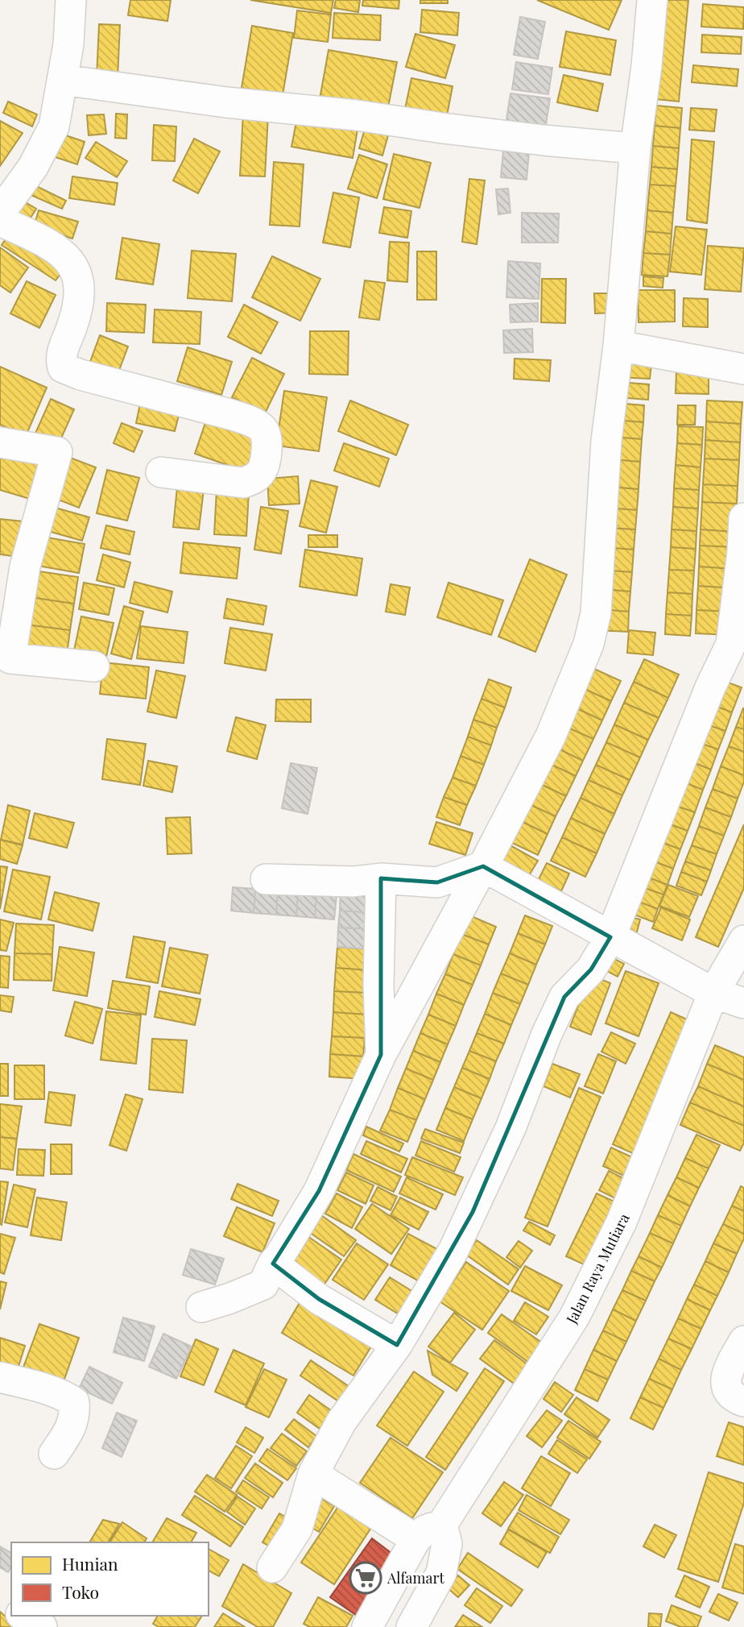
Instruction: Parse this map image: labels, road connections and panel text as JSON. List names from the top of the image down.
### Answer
{
  "streets": {
    "street": ["Jalan Raya Mutiara"]
  },
  "places": {
    "supermarket": ["Alfamart"]
  },
  "legend": ["Hunian", "Toko"]
}
